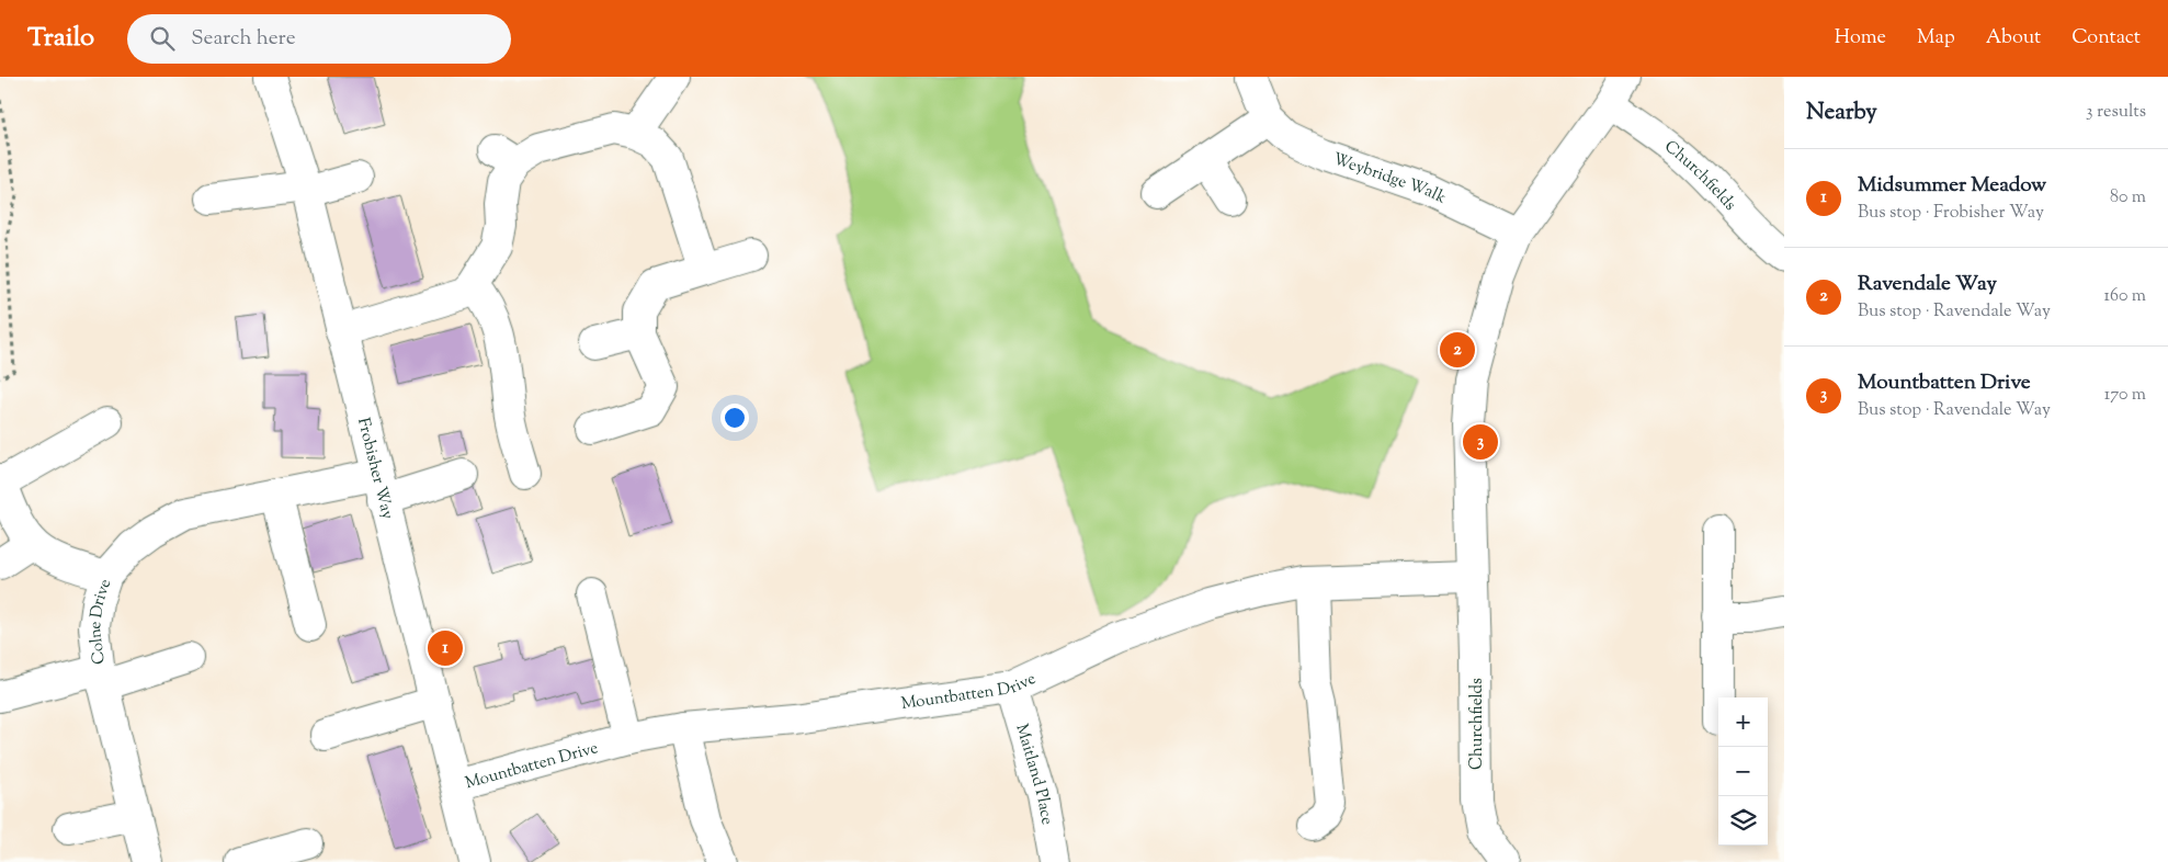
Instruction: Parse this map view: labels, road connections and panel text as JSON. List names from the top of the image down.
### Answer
{
  "streets": {
    "street": [
      "Churchfields",
      "Weybridge Walk",
      "Frobisher Way",
      "Colne Drive",
      "Mountbatten Drive",
      "Maitland Place"
    ]
  },
  "crossings": [
    ["Churchfields", "Weybridge Walk"],
    ["Churchfields", "Mountbatten Drive"],
    ["Frobisher Way", "Colne Drive"],
    ["Frobisher Way", "Mountbatten Drive"],
    ["Mountbatten Drive", "Maitland Place"]
  ],
  "page": {
    "header": "Trailo",
    "search": "Search here",
    "nav": [
      "Home",
      "Map",
      "About",
      "Contact"
    ],
    "heading": ["Nearby", "3 results"],
    "list": [
      {
        "mark": "1",
        "name": "Midsummer Meadow",
        "note": "Bus stop · Frobisher Way",
        "value": "80 m"
      },
      {
        "mark": "2",
        "name": "Ravendale Way",
        "note": "Bus stop · Ravendale Way",
        "value": "160 m"
      },
      {
        "mark": "3",
        "name": "Mountbatten Drive",
        "note": "Bus stop · Ravendale Way",
        "value": "170 m"
      }
    ],
    "pins": ["2", "3", "1"],
    "map_buttons": ["+", "−"]
  }
}
